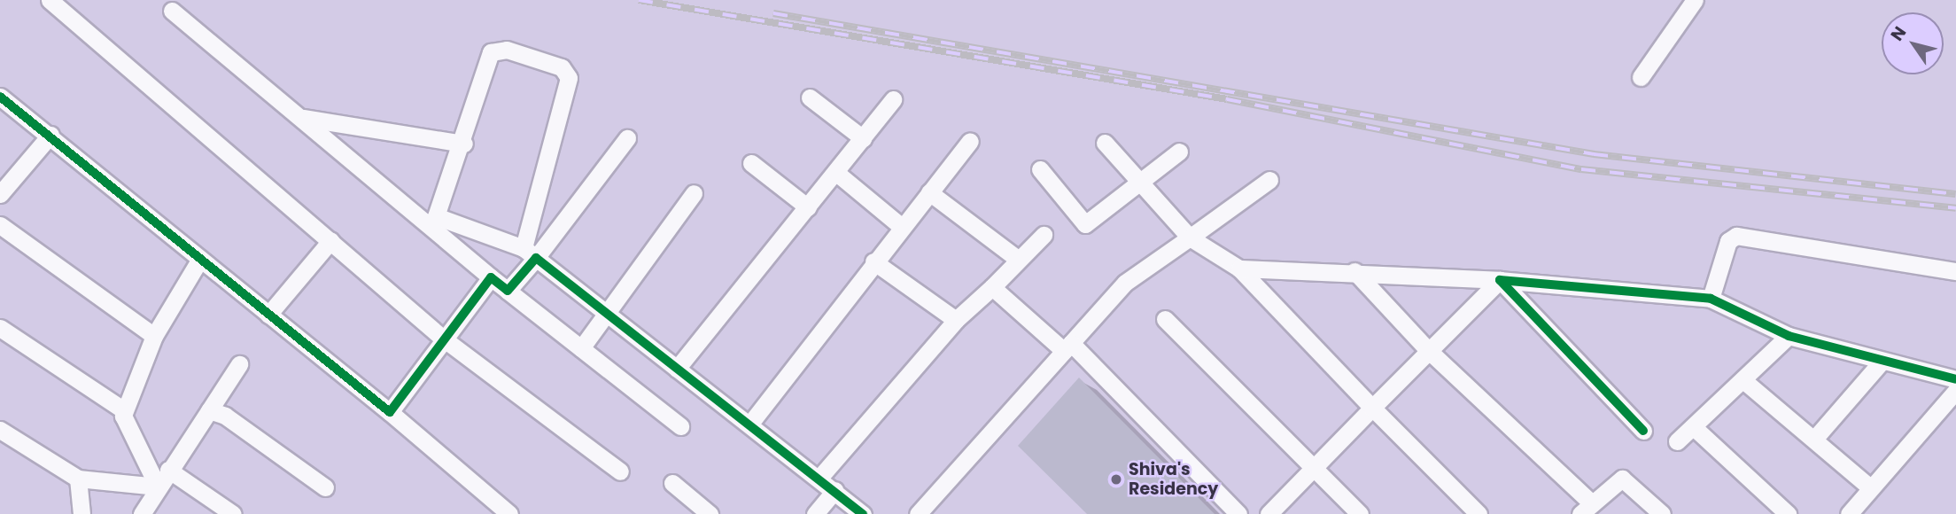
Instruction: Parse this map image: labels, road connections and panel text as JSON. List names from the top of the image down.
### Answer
{
  "places": ["Shiva's Residency"],
  "north": "top left"
}
